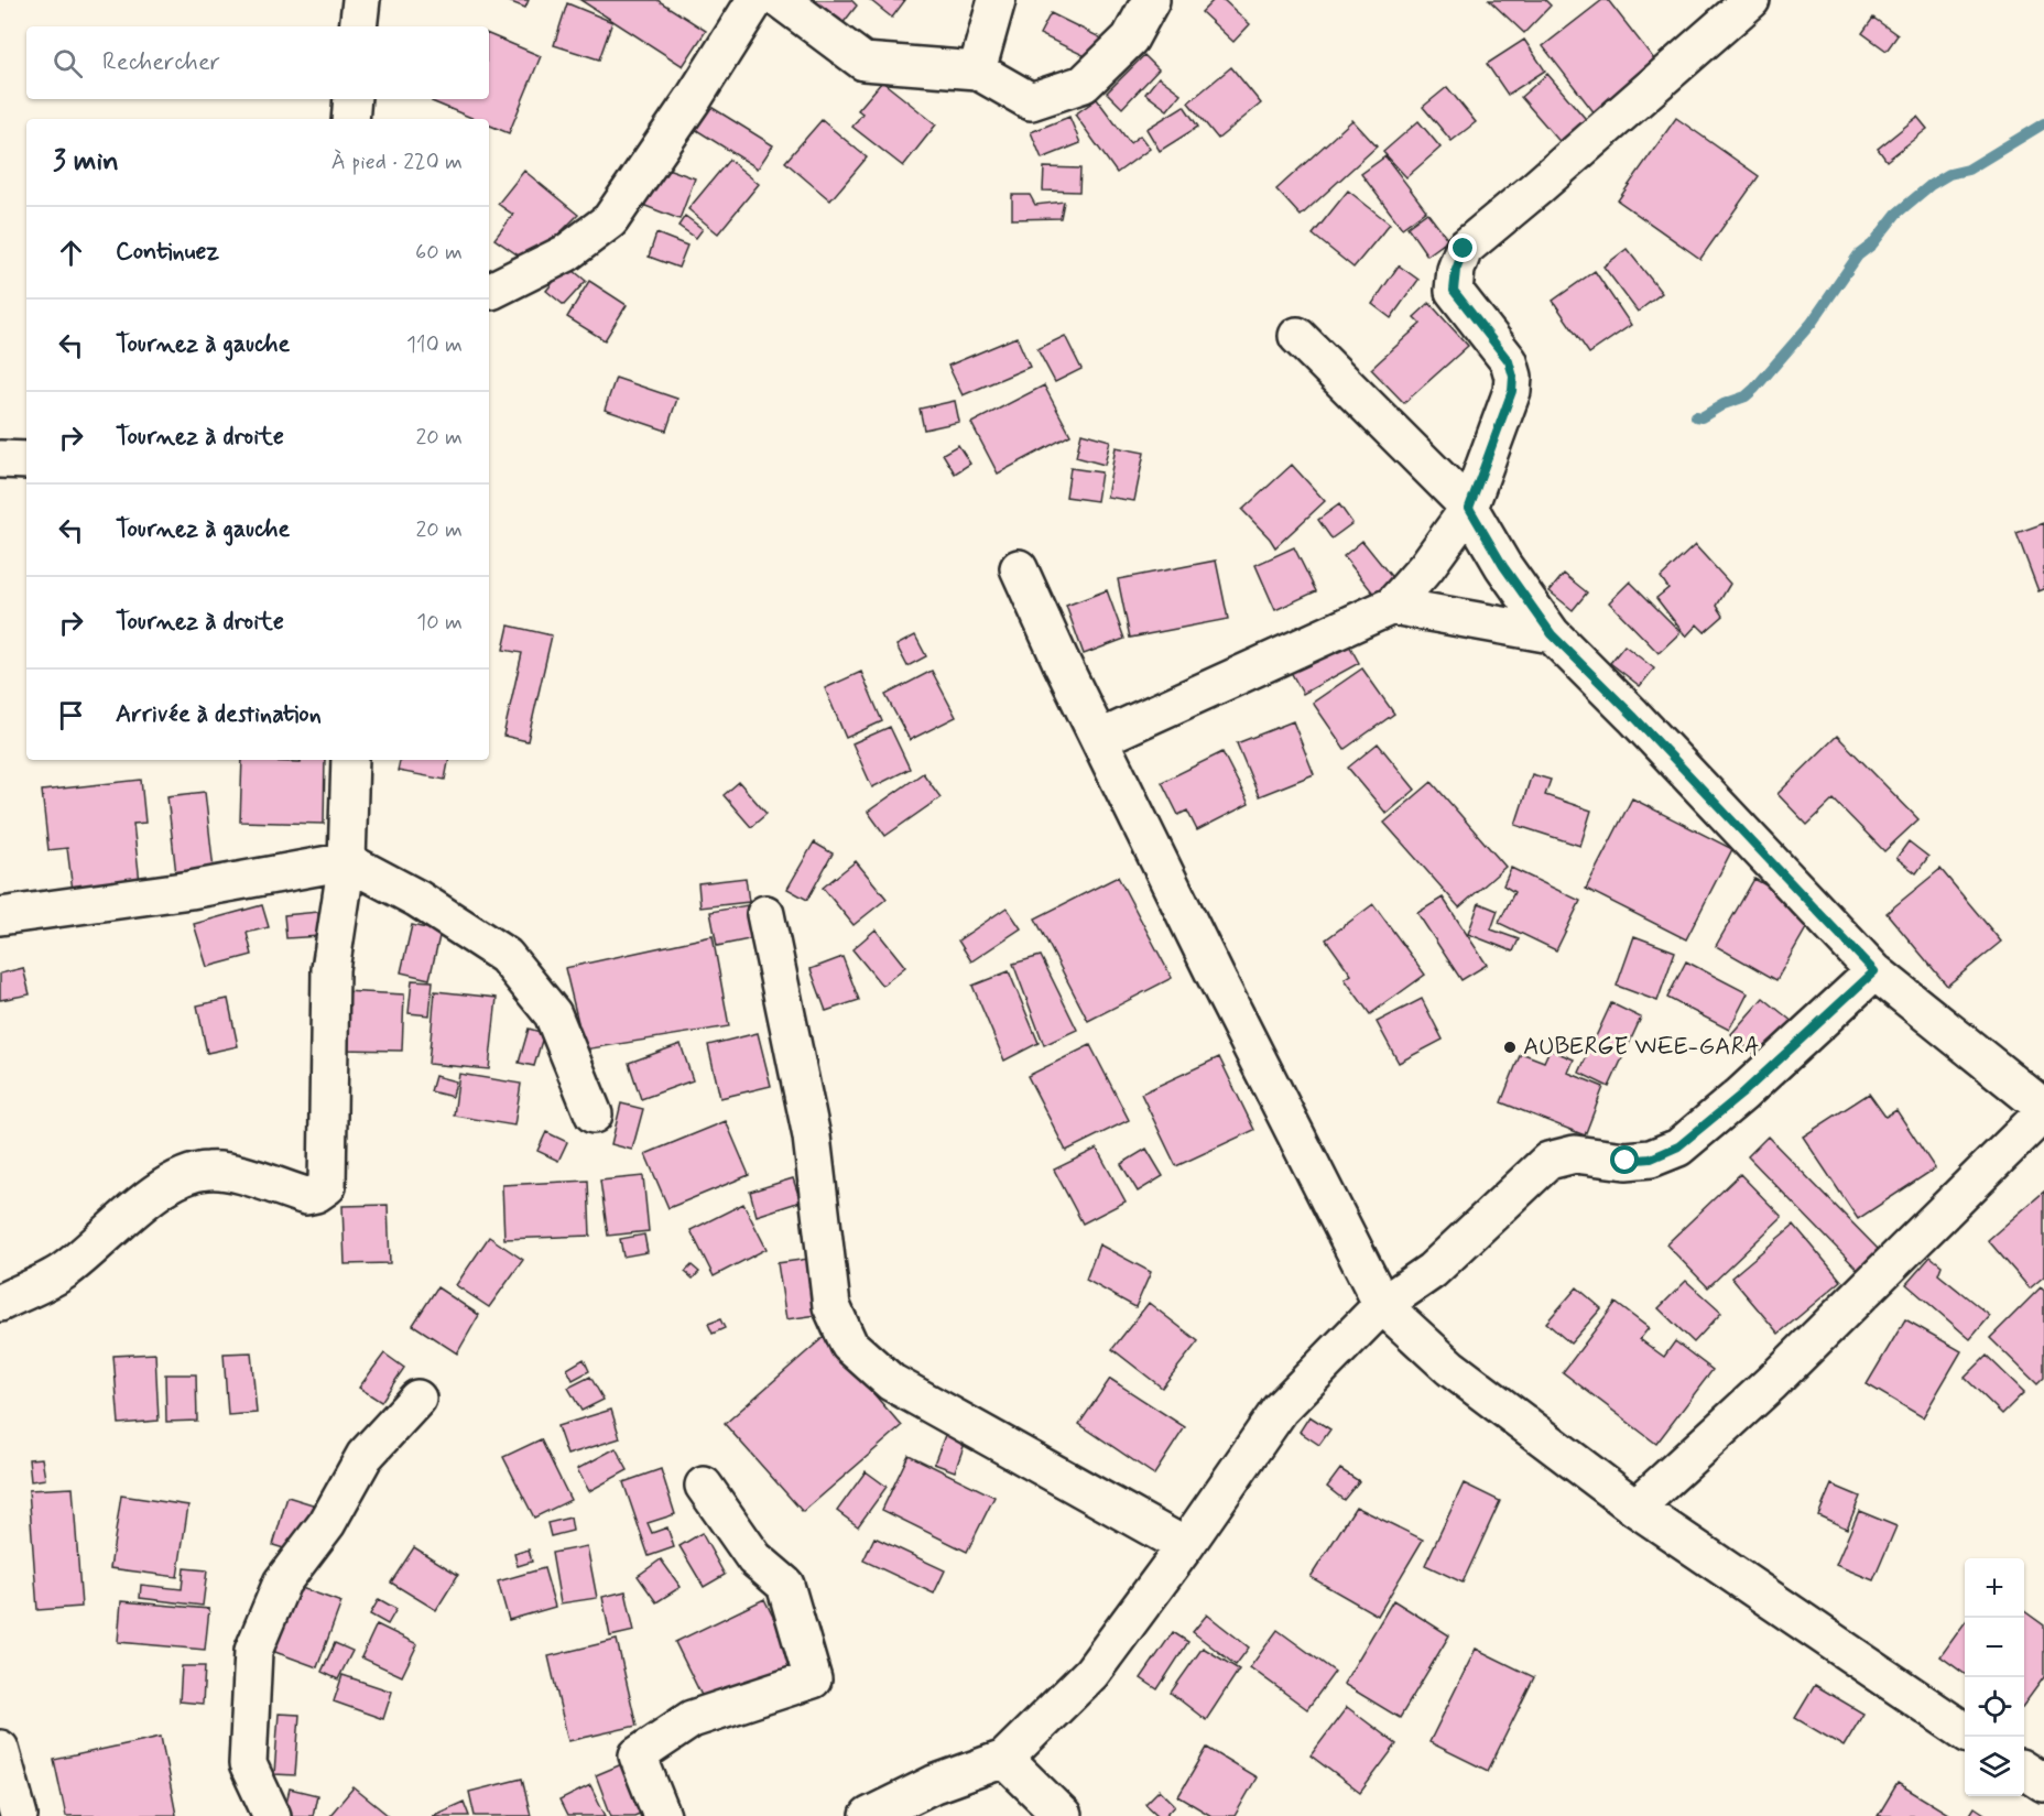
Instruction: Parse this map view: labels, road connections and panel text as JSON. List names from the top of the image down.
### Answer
{
  "places": ["AUBERGE WEE-GARA"],
  "page": {
    "search": "Rechercher",
    "heading": ["3 min", "À pied · 220 m"],
    "list": [
      ["Continuez", "60 m"],
      ["Tournez à gauche", "110 m"],
      ["Tournez à droite", "20 m"],
      ["Tournez à gauche", "20 m"],
      ["Tournez à droite", "10 m"],
      "Arrivée à destination"
    ],
    "map_buttons": ["+", "−"]
  }
}
